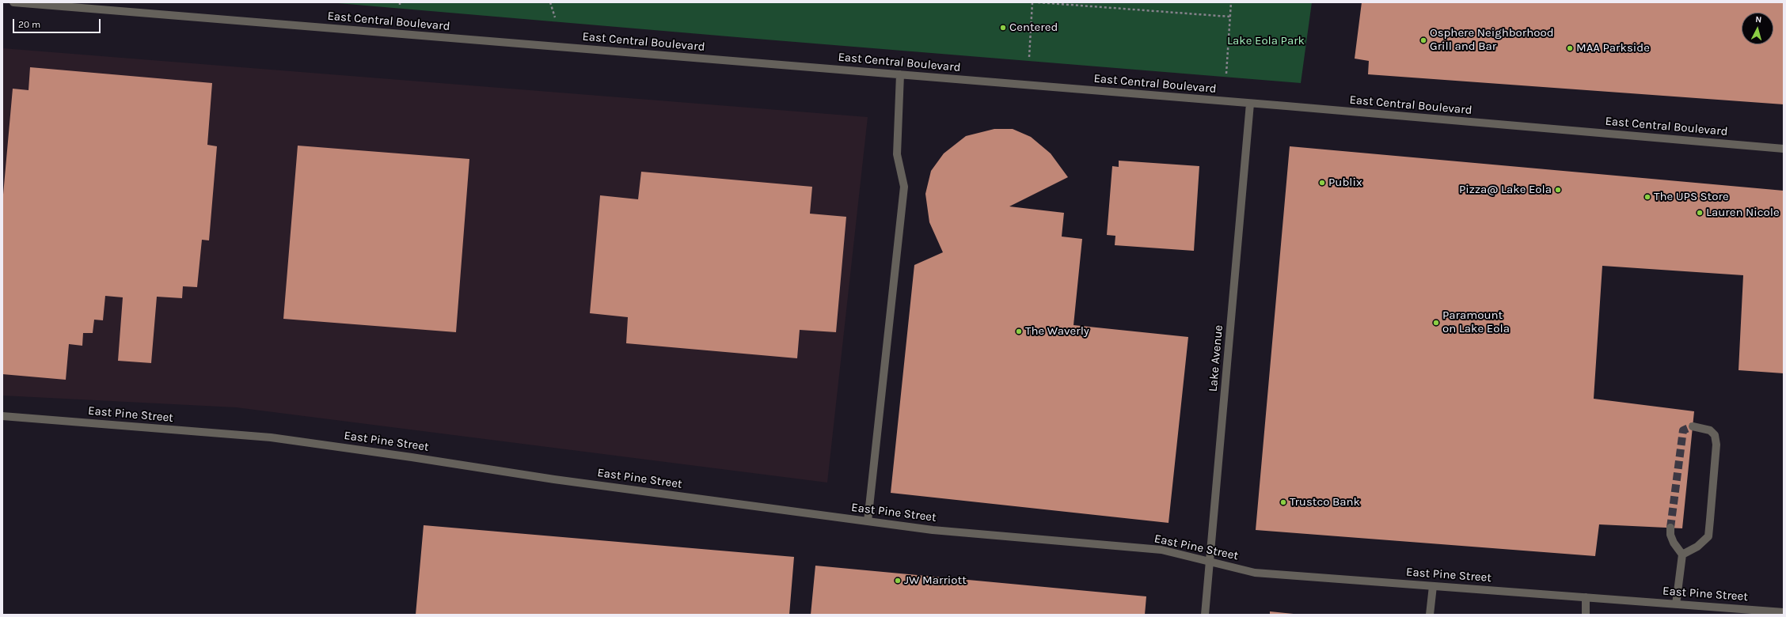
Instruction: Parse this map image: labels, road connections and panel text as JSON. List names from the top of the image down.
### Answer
{
  "streets": {
    "street": ["East Central Boulevard", "Lake Avenue", "East Pine Street"]
  },
  "crossings": [
    ["East Central Boulevard", "Lake Avenue"],
    ["Lake Avenue", "East Pine Street"]
  ],
  "parks": ["Lake Eola Park"],
  "places": [
    "Centered",
    "Osphere Neighborhood Grill and Bar",
    "MAA Parkside",
    "Publix",
    "Pizza@ Lake Eola",
    "The UPS Store",
    "Lauren Nicole",
    "Paramount on Lake Eola",
    "The Waverly",
    "Trustco Bank",
    "JW Marriott"
  ],
  "scale_bar": "20 m",
  "north": "top"
}
